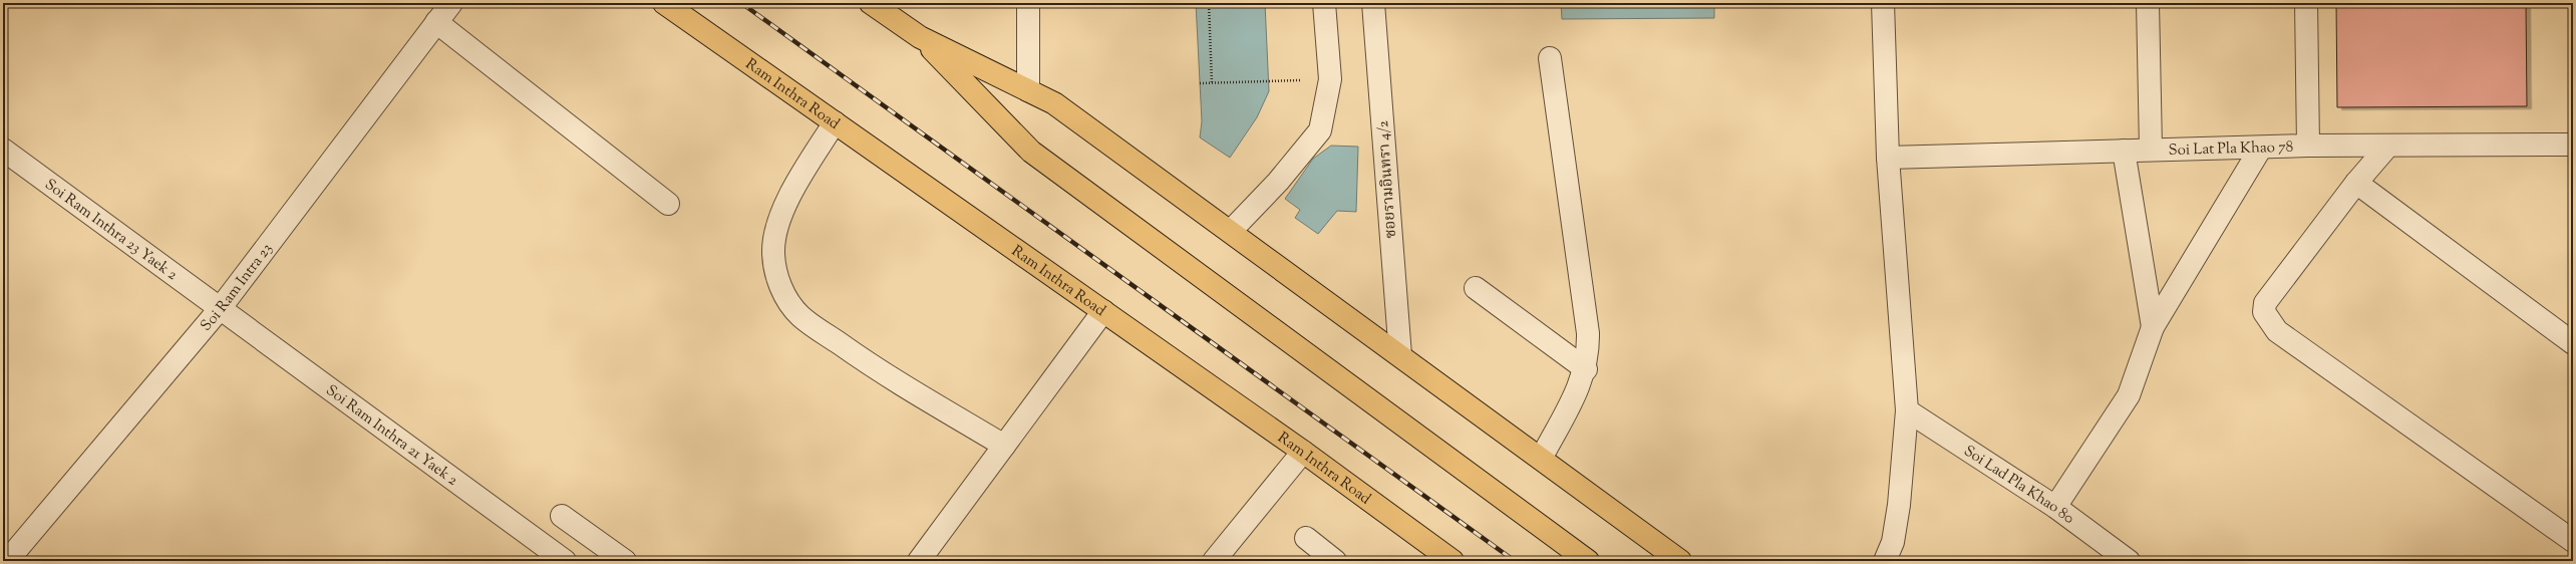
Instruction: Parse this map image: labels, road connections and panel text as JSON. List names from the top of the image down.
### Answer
{
  "streets": {
    "main road": ["Ram Inthra Road"],
    "street": [
      "Soi Lat Pla Khao 78",
      "ซอยรามอินทรา 4/2",
      "Soi Ram Inthra 23 Yaek 2",
      "Soi Ram Intra 23",
      "Soi Ram Inthra 21 Yaek 2",
      "Soi Lad Pla Khao 80"
    ]
  },
  "crossings": [
    ["Soi Ram Inthra 23 Yaek 2", "Soi Ram Intra 23"],
    ["Soi Ram Inthra 23 Yaek 2", "Soi Ram Inthra 21 Yaek 2"],
    ["Soi Ram Intra 23", "Soi Ram Inthra 21 Yaek 2"]
  ]
}
